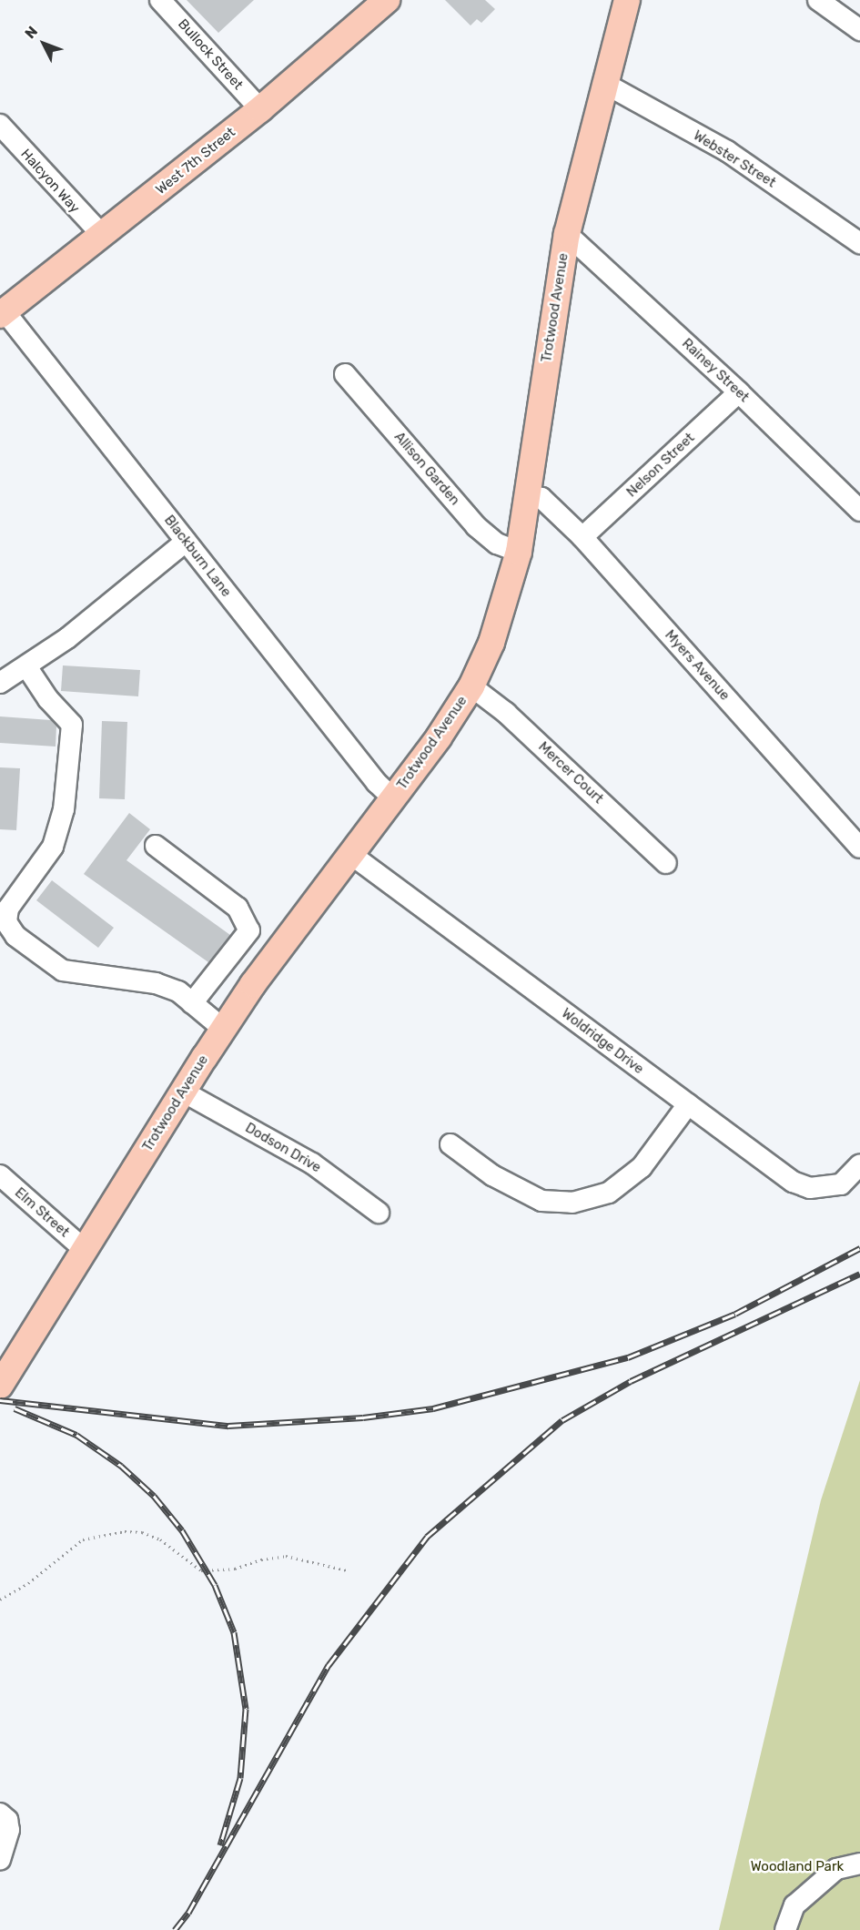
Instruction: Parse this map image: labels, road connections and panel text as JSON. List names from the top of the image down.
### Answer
{
  "streets": {
    "main road": ["West 7th Street", "Trotwood Avenue"],
    "street": [
      "Bullock Street",
      "Webster Street",
      "Halcyon Way",
      "Rainey Street",
      "Nelson Street",
      "Allison Garden",
      "Blackburn Lane",
      "Myers Avenue",
      "Mercer Court",
      "Woldridge Drive",
      "Dodson Drive",
      "Elm Street"
    ]
  },
  "crossings": [
    ["Bullock Street", "West 7th Street"],
    ["Webster Street", "Trotwood Avenue"],
    ["West 7th Street", "Halcyon Way"],
    ["West 7th Street", "Blackburn Lane"],
    ["Trotwood Avenue", "Rainey Street"],
    ["Trotwood Avenue", "Allison Garden"],
    ["Trotwood Avenue", "Blackburn Lane"],
    ["Trotwood Avenue", "Myers Avenue"],
    ["Trotwood Avenue", "Mercer Court"],
    ["Trotwood Avenue", "Woldridge Drive"],
    ["Trotwood Avenue", "Dodson Drive"],
    ["Trotwood Avenue", "Elm Street"],
    ["Rainey Street", "Nelson Street"],
    ["Nelson Street", "Myers Avenue"]
  ],
  "parks": ["Woodland Park"],
  "north": "top left"
}
